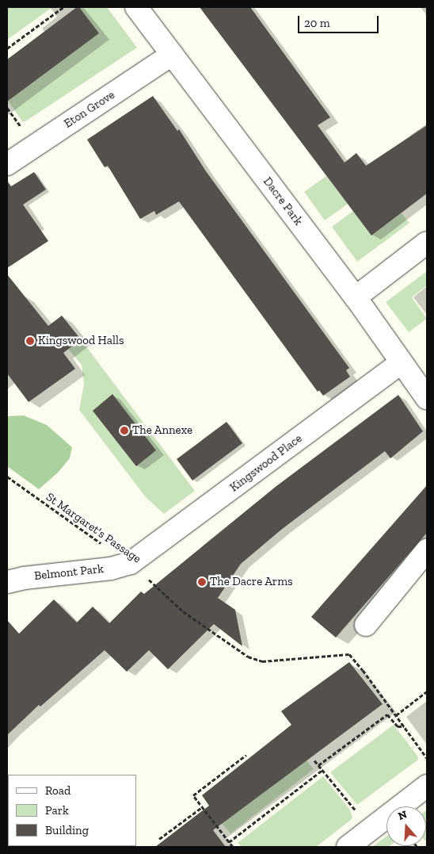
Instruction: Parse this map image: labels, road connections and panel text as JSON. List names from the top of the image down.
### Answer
{
  "streets": {
    "street": [
      "Eton Grove",
      "Dacre Park",
      "Kingswood Place",
      "Belmont Park"
    ],
    "path": ["St Margaret's Passage"]
  },
  "crossings": [
    ["Eton Grove", "Dacre Park"],
    ["Dacre Park", "Kingswood Place"],
    ["Kingswood Place", "St Margaret's Passage"],
    ["Kingswood Place", "Belmont Park"],
    ["St Margaret's Passage", "Belmont Park"]
  ],
  "places": ["Kingswood Halls", "The Annexe", "The Dacre Arms"],
  "legend": ["Road", "Park", "Building"],
  "scale_bar": "20 m",
  "north": "top"
}
